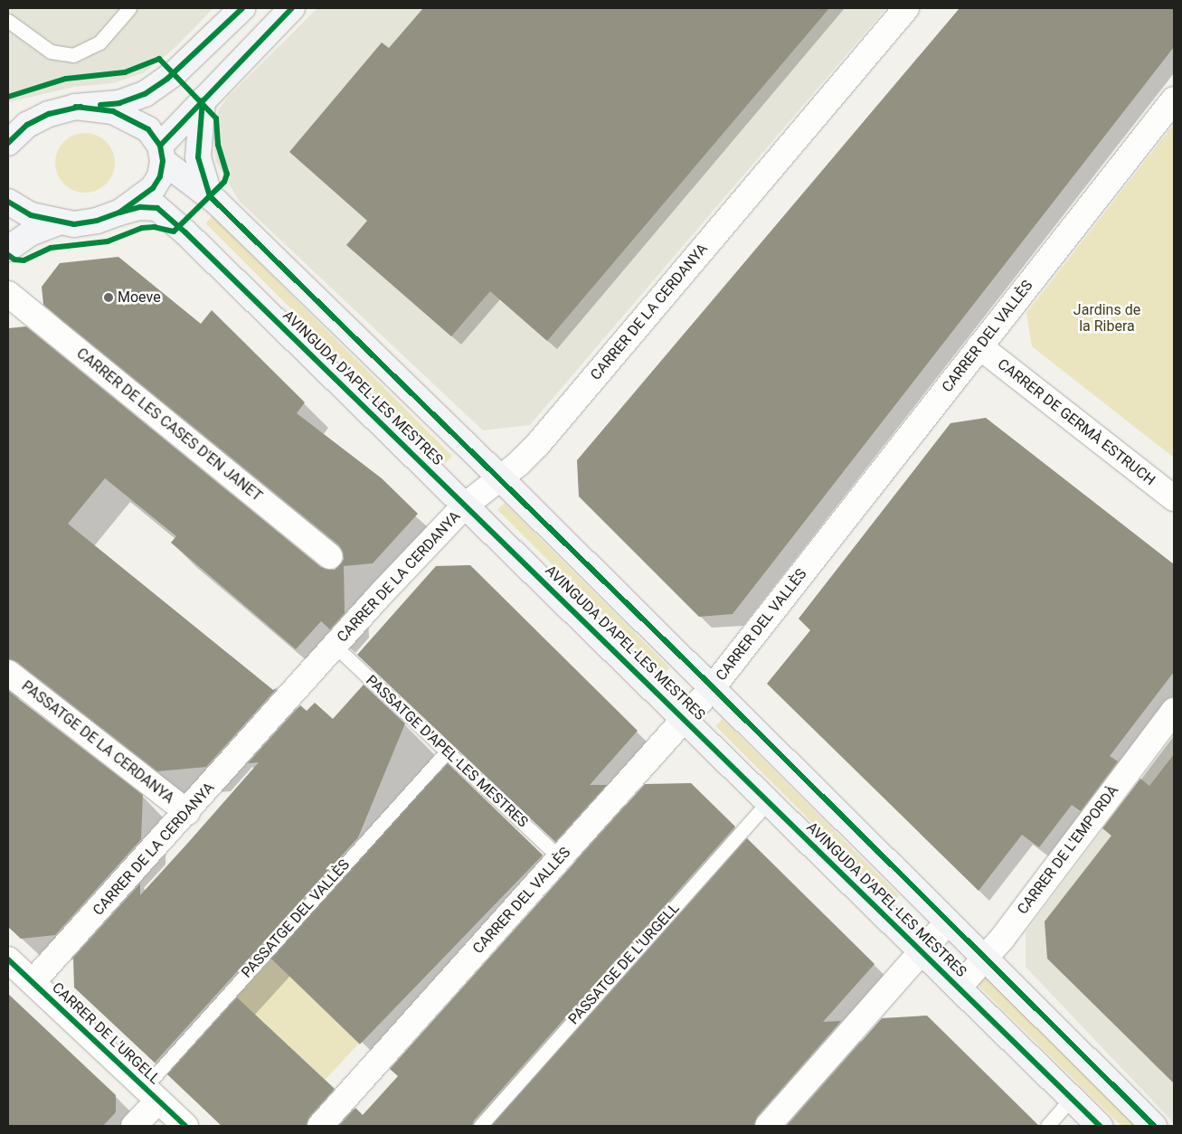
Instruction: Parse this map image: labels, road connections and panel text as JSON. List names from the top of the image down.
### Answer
{
  "streets": {
    "street": [
      "CARRER DE LA CERDANYA",
      "CARRER DEL VALLÈS",
      "AVINGUDA D'APEL·LES MESTRES",
      "CARRER DE GERMÀ ESTRUCH",
      "CARRER DE LES CASES D'EN JANET",
      "PASSATGE DE LA CERDANYA",
      "CARRER DE L'EMPORDÀ",
      "CARRER DE L'URGELL"
    ],
    "lane": ["PASSATGE D'APEL·LES MESTRES", "PASSATGE DEL VALLÈS", "PASSATGE DE L'URGELL"]
  },
  "crossings": [
    ["CARRER DE LA CERDANYA", "AVINGUDA D'APEL·LES MESTRES"],
    ["CARRER DE LA CERDANYA", "PASSATGE DE LA CERDANYA"],
    ["CARRER DE LA CERDANYA", "PASSATGE D'APEL·LES MESTRES"],
    ["CARRER DE LA CERDANYA", "CARRER DE L'URGELL"],
    ["CARRER DEL VALLÈS", "AVINGUDA D'APEL·LES MESTRES"],
    ["CARRER DEL VALLÈS", "CARRER DE GERMÀ ESTRUCH"],
    ["CARRER DEL VALLÈS", "PASSATGE D'APEL·LES MESTRES"],
    ["AVINGUDA D'APEL·LES MESTRES", "CARRER DE L'EMPORDÀ"],
    ["AVINGUDA D'APEL·LES MESTRES", "PASSATGE DE L'URGELL"],
    ["PASSATGE D'APEL·LES MESTRES", "PASSATGE DEL VALLÈS"],
    ["PASSATGE DEL VALLÈS", "CARRER DE L'URGELL"]
  ],
  "parks": ["Jardins de la Ribera"],
  "places": ["Moeve"]
}
